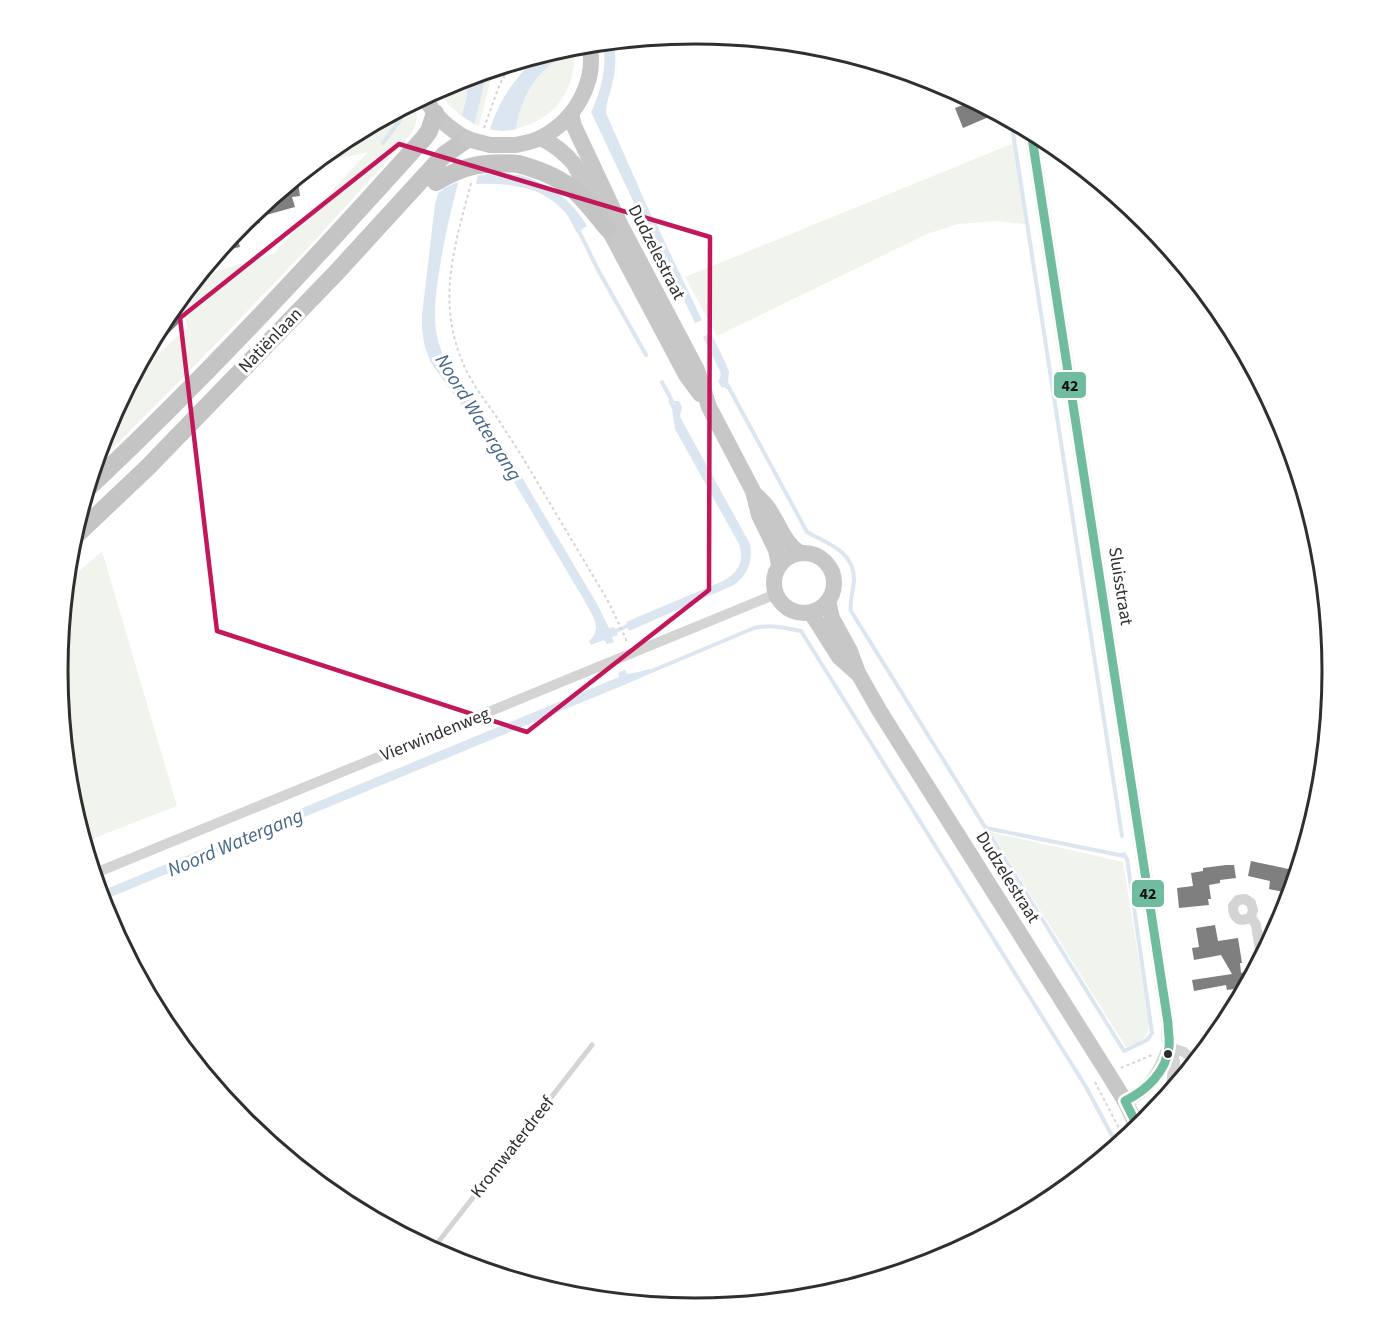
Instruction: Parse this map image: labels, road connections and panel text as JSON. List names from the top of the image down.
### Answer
{
  "streets": {
    "highway": ["Natiënlaan"],
    "main road": ["Dudzelestraat"],
    "street": ["Sluisstraat", "Vierwindenweg"],
    "lane": ["Kromwaterdreef"]
  },
  "crossings": [
    ["Dudzelestraat", "Sluisstraat"],
    ["Dudzelestraat", "Vierwindenweg"]
  ],
  "water": ["Noord Watergang"],
  "lines": ["transit line 42"]
}
